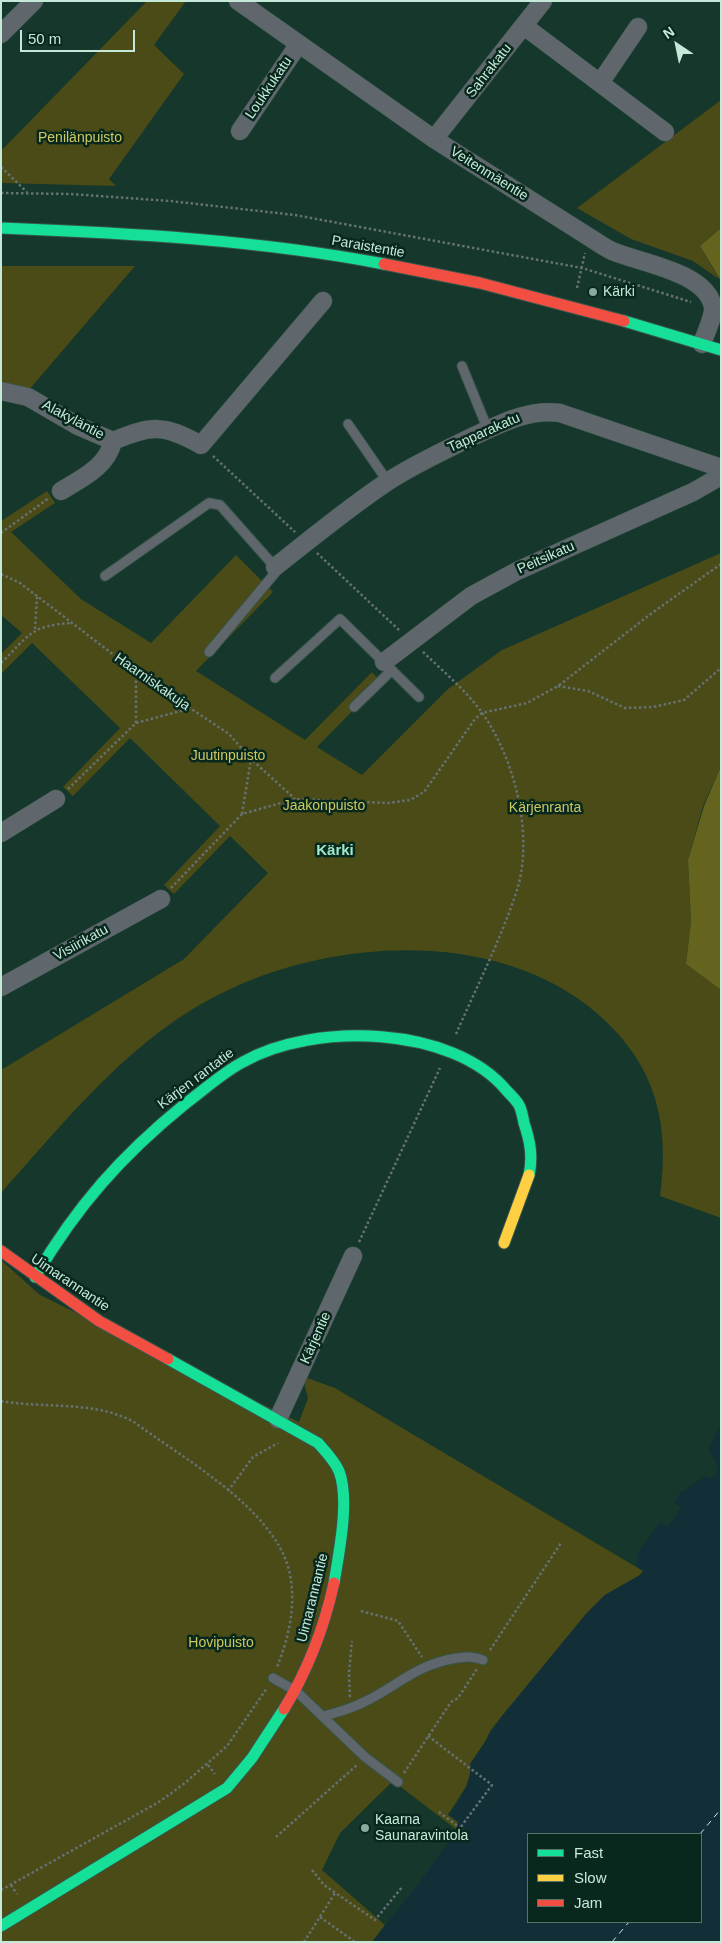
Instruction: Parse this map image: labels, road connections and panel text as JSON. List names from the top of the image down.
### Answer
{
  "streets": {
    "street": [
      "Sahrakatu",
      "Loukkukatu",
      "Veitenmäentie",
      "Paraistentie",
      "Alakyläntie",
      "Tapparakatu",
      "Peitsikatu",
      "Visiirikatu",
      "Kärjen rantatie",
      "Uimarannantie",
      "Kärjentie"
    ],
    "path": ["Haarniskakuja"]
  },
  "crossings": [
    ["Sahrakatu", "Veitenmäentie"],
    ["Loukkukatu", "Veitenmäentie"],
    ["Kärjen rantatie", "Uimarannantie"],
    ["Uimarannantie", "Kärjentie"]
  ],
  "districts": ["Kärki"],
  "parks": [
    "Penilänpuisto",
    "Juutinpuisto",
    "Jaakonpuisto",
    "Kärjenranta",
    "Hovipuisto"
  ],
  "places": ["Kärki", "Kaarna Saunaravintola"],
  "legend": ["Fast", "Slow", "Jam"],
  "scale_bar": "50 m",
  "north": "top left"
}
